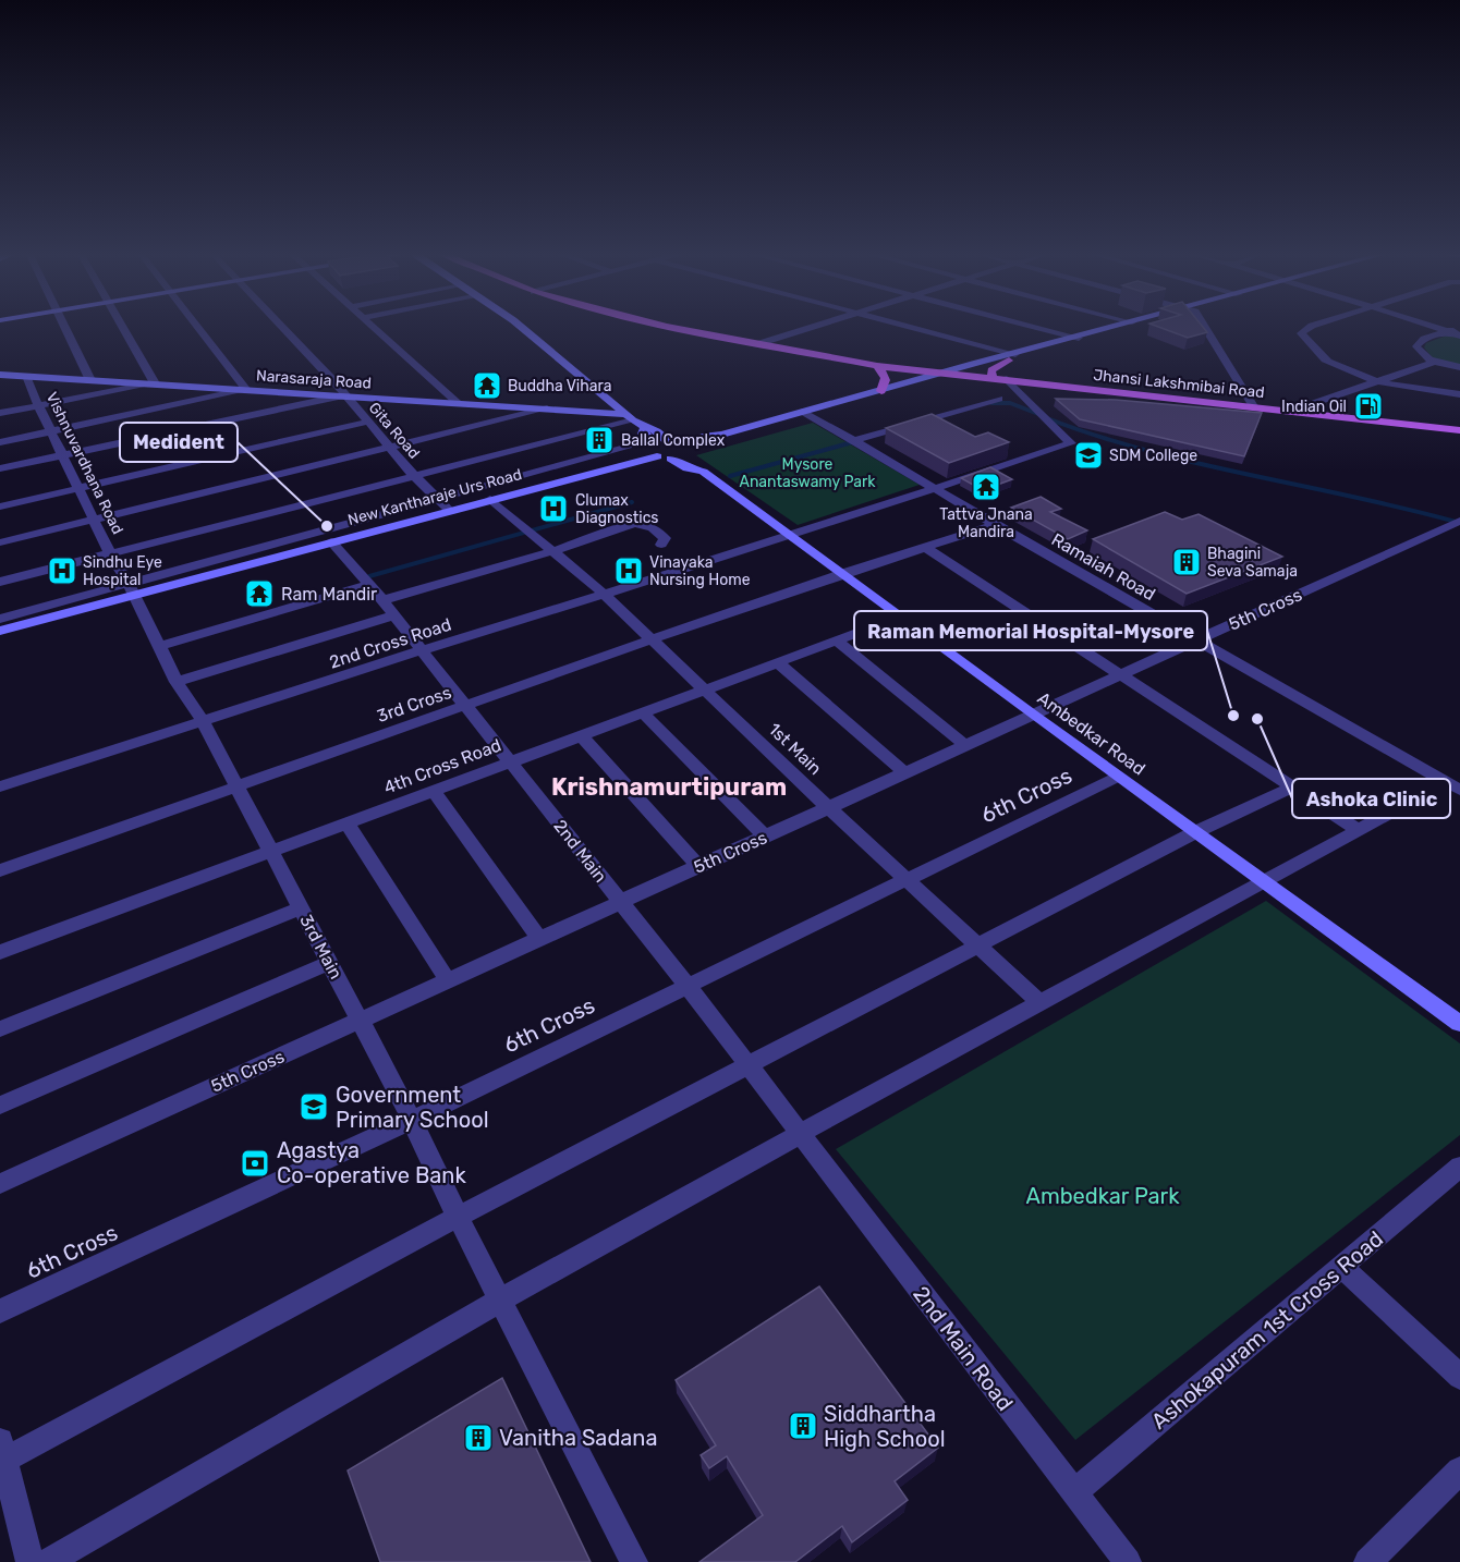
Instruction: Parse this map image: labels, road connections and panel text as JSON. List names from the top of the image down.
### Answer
{
  "streets": {
    "main road": ["Jhansi Lakshmibai Road"],
    "street": [
      "Narasaraja Road",
      "Gita Road",
      "Vishnuvardhana Road",
      "New Kantharaje Urs Road",
      "Ramaiah Road",
      "5th Cross",
      "2nd Cross Road",
      "3rd Cross",
      "Ambedkar Road",
      "1st Main",
      "4th Cross Road",
      "6th Cross",
      "2nd Main",
      "3rd Main",
      "Ashokapuram 1st Cross Road",
      "2nd Main Road"
    ]
  },
  "crossings": [
    ["Narasaraja Road", "Gita Road"],
    ["Narasaraja Road", "Vishnuvardhana Road"],
    ["Narasaraja Road", "Ambedkar Road"],
    ["Jhansi Lakshmibai Road", "2nd Cross Road"],
    ["Gita Road", "New Kantharaje Urs Road"],
    ["Vishnuvardhana Road", "New Kantharaje Urs Road"],
    ["Vishnuvardhana Road", "3rd Main"],
    ["New Kantharaje Urs Road", "Ambedkar Road"],
    ["New Kantharaje Urs Road", "1st Main"],
    ["New Kantharaje Urs Road", "2nd Main"],
    ["New Kantharaje Urs Road", "3rd Main"],
    ["Ramaiah Road", "5th Cross"],
    ["Ramaiah Road", "2nd Cross Road"],
    ["Ramaiah Road", "3rd Cross"],
    ["5th Cross", "Ambedkar Road"],
    ["5th Cross", "1st Main"],
    ["5th Cross", "2nd Main"],
    ["5th Cross", "3rd Main"],
    ["2nd Cross Road", "Ambedkar Road"],
    ["2nd Cross Road", "1st Main"],
    ["2nd Cross Road", "2nd Main"],
    ["2nd Cross Road", "3rd Main"],
    ["3rd Cross", "Ambedkar Road"],
    ["3rd Cross", "1st Main"],
    ["3rd Cross", "2nd Main"],
    ["3rd Cross", "3rd Main"],
    ["Ambedkar Road", "4th Cross Road"],
    ["Ambedkar Road", "6th Cross"],
    ["1st Main", "4th Cross Road"],
    ["1st Main", "6th Cross"],
    ["4th Cross Road", "2nd Main"],
    ["4th Cross Road", "3rd Main"],
    ["6th Cross", "2nd Main"],
    ["6th Cross", "3rd Main"],
    ["2nd Main", "2nd Main Road"],
    ["Ashokapuram 1st Cross Road", "2nd Main Road"]
  ],
  "districts": ["Krishnamurtipuram"],
  "parks": ["Mysore Anantaswamy Park", "Ambedkar Park"],
  "places": {
    "temple": ["Buddha Vihara", "Tattva Jnana Mandira", "Ram Mandir"],
    "fuel station": ["Indian Oil"],
    "building": [
      "Ballal Complex",
      "Bhagini Seva Samaja",
      "Siddhartha High School",
      "Vanitha Sadana"
    ],
    "school or university": ["SDM College", "Government Primary School"],
    "hospital": ["Clumax Diagnostics", "Sindhu Eye Hospital", "Vinayaka Nursing Home"],
    "other": ["Medident", "Raman Memorial Hospital-Mysore", "Ashoka Clinic"],
    "bank": ["Agastya Co-operative Bank"]
  }
}
